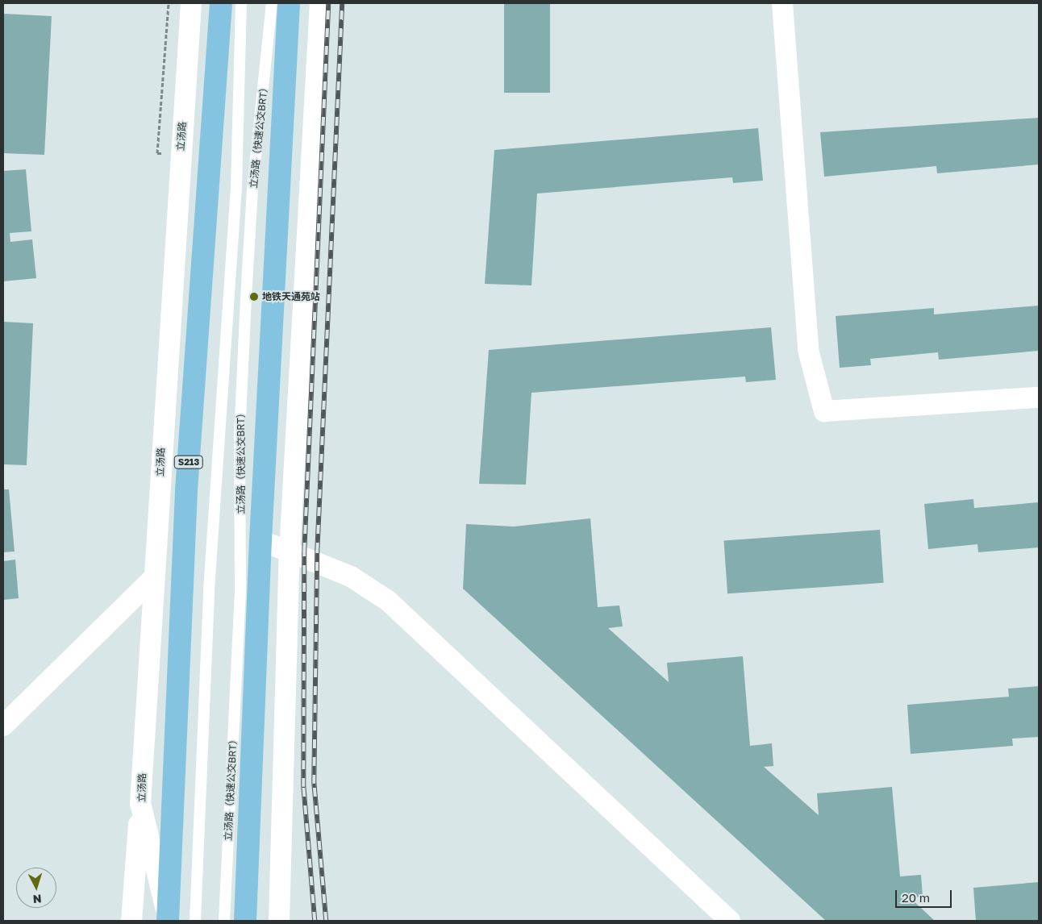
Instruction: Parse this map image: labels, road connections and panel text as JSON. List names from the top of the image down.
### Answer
{
  "streets": {
    "main road": ["立汤路", "S213"],
    "lane": ["立汤路（快速公交BRT）"]
  },
  "places": ["地铁天通苑站"],
  "scale_bar": "20 m",
  "north": "bottom"
}
